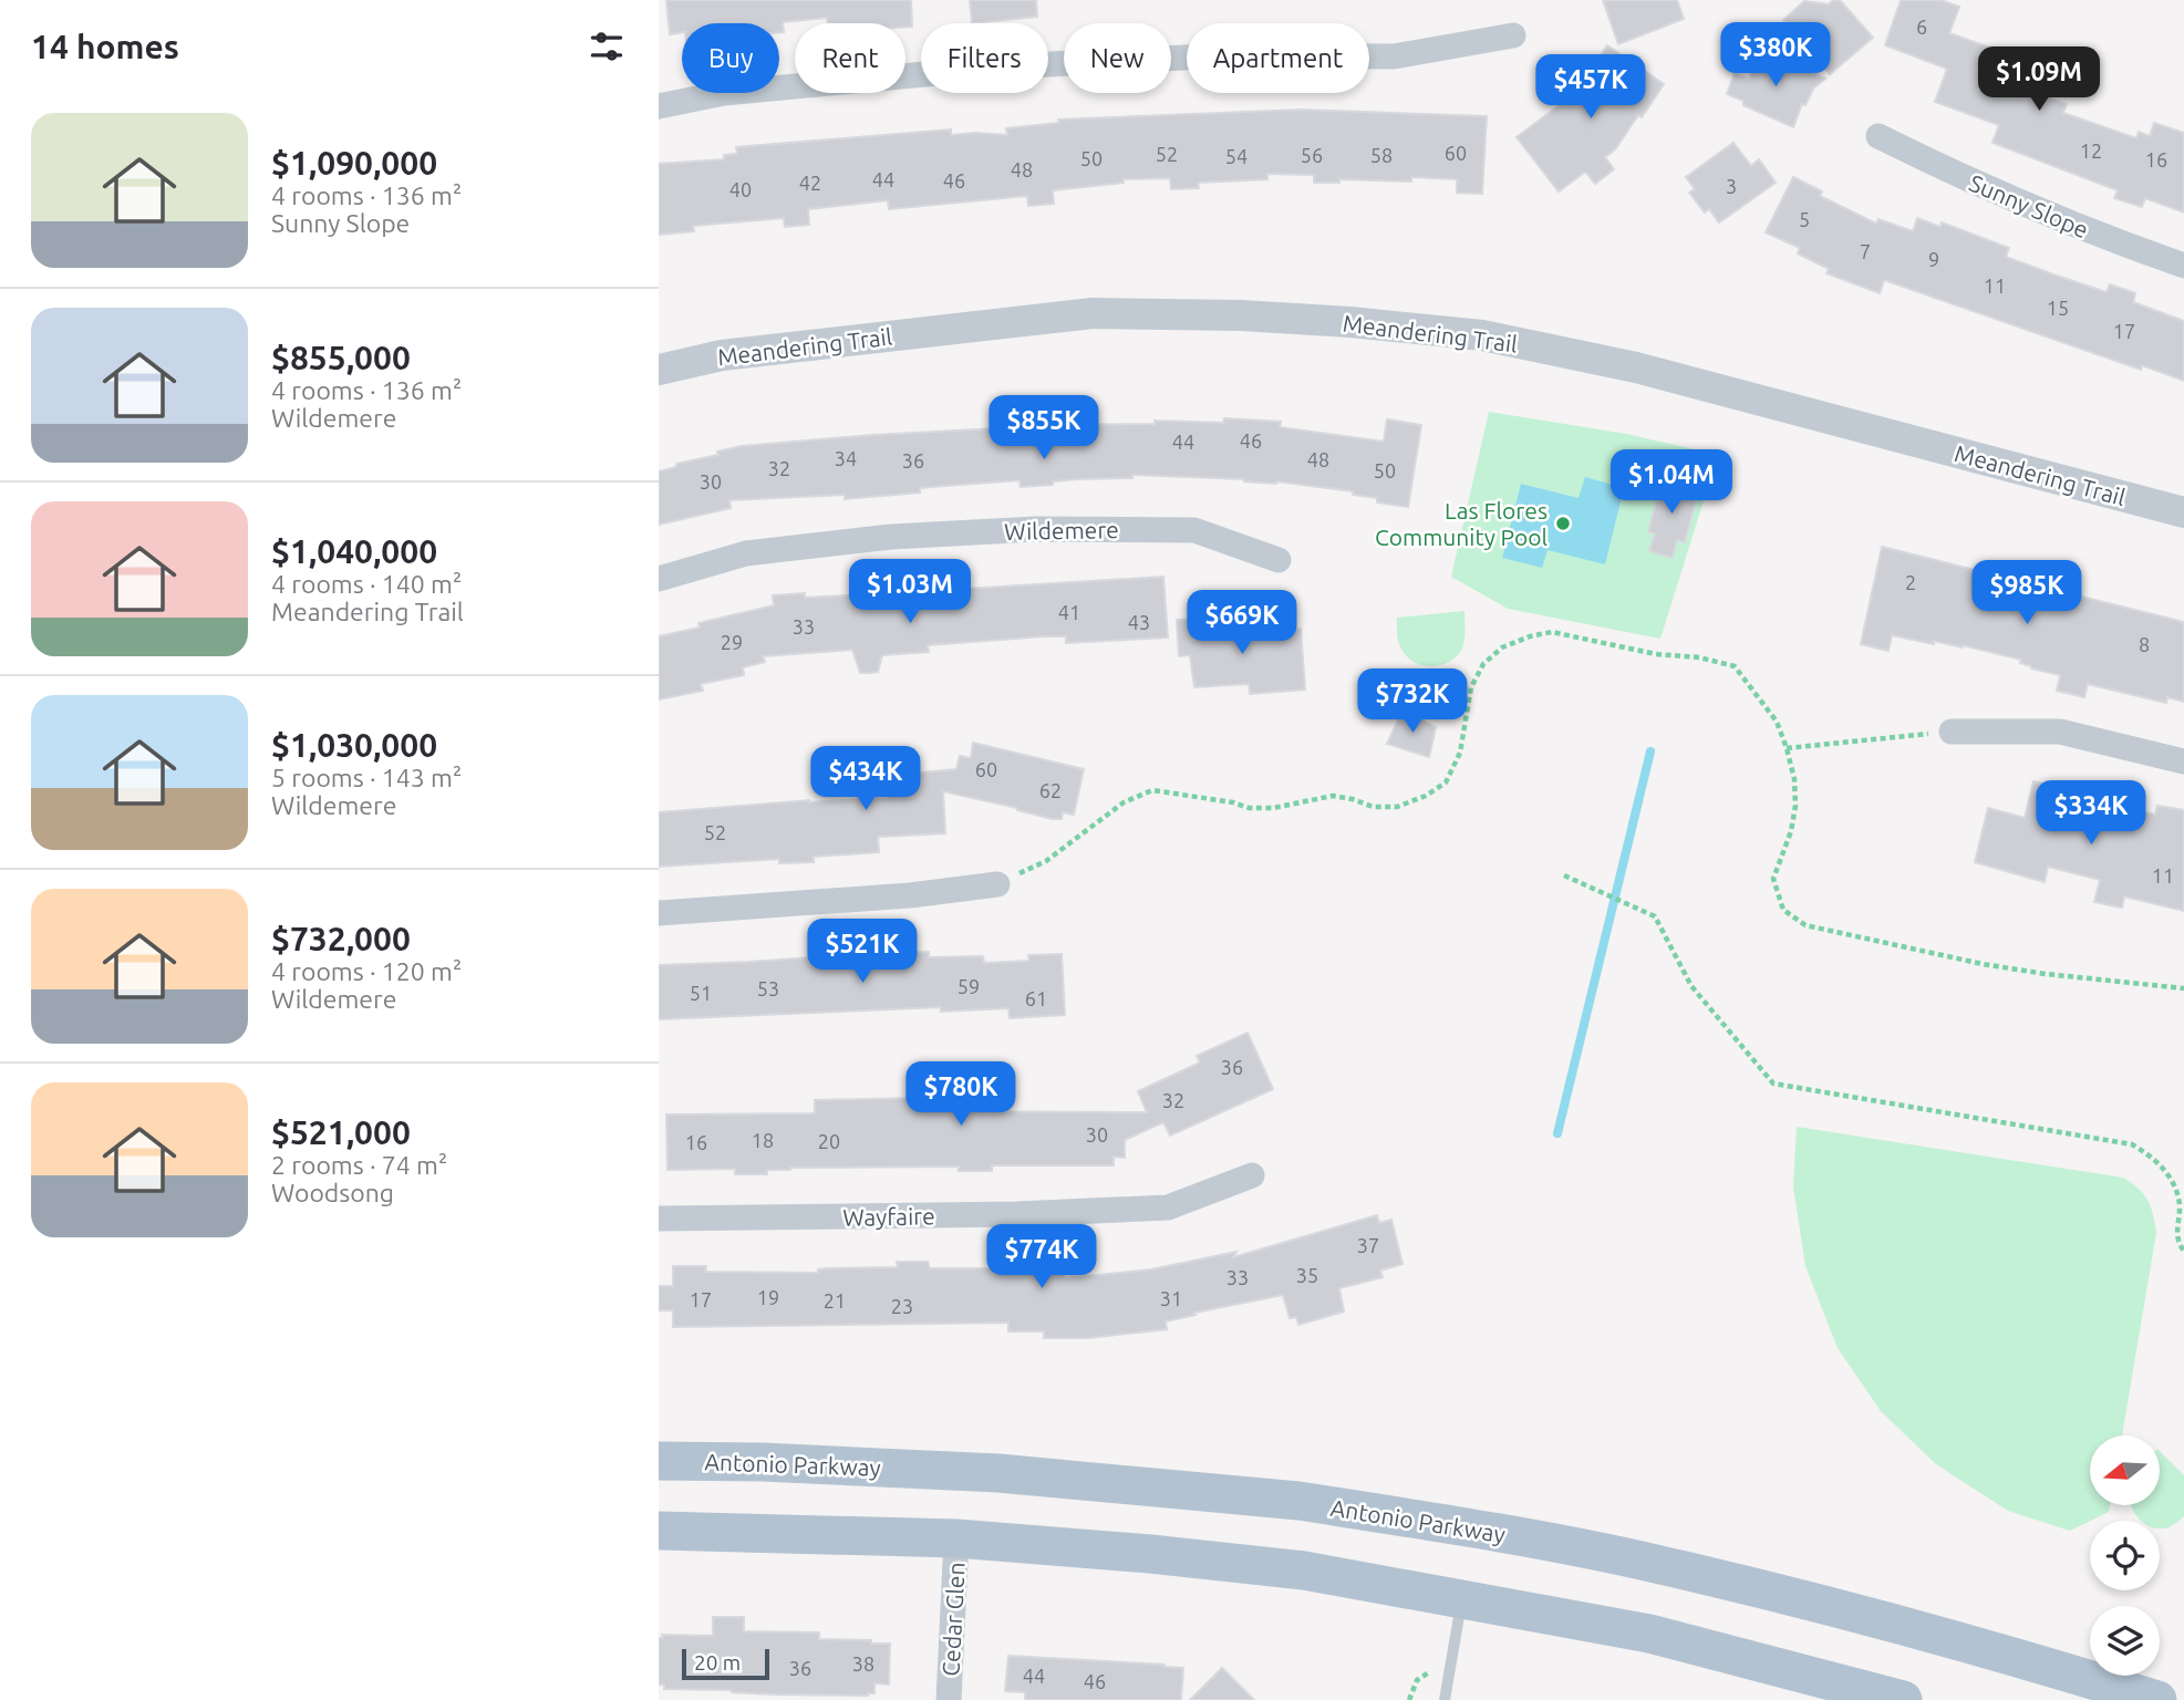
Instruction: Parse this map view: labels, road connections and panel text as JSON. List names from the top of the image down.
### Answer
{
  "streets": {
    "main road": ["Antonio Parkway"],
    "street": [
      "Sunny Slope",
      "Meandering Trail",
      "Wildemere",
      "Wayfaire",
      "Cedar Glen"
    ]
  },
  "places": ["Las Flores Community Pool"],
  "house_numbers": [
    "6",
    "12",
    "60",
    "52",
    "56",
    "58",
    "54",
    "50",
    "16",
    "48",
    "44",
    "46",
    "42",
    "3",
    "40",
    "5",
    "7",
    "9",
    "11",
    "15",
    "17",
    "46",
    "44",
    "34",
    "48",
    "36",
    "32",
    "50",
    "30",
    "2",
    "41",
    "43",
    "33",
    "29",
    "8",
    "60",
    "62",
    "52",
    "11",
    "59",
    "53",
    "51",
    "61",
    "36",
    "32",
    "30",
    "18",
    "20",
    "16",
    "37",
    "35",
    "33",
    "19",
    "31",
    "17",
    "21",
    "23",
    "38",
    "36",
    "44",
    "46"
  ],
  "scale_bar": "20 m",
  "north": "left",
  "page": {
    "heading": "14 homes",
    "price": [
      "$380K",
      "$1.09M",
      "$457K",
      "$855K",
      "$1.04M",
      "$1.03M",
      "$985K",
      "$669K",
      "$732K",
      "$434K",
      "$334K",
      "$521K",
      "$780K",
      "$774K"
    ],
    "chip": [
      "Buy",
      "Rent",
      "Filters",
      "New",
      "Apartment"
    ],
    "list": [
      {
        "name": "$1,090,000",
        "note": "4 rooms · 136 m² · Sunny Slope"
      },
      {
        "name": "$855,000",
        "note": "4 rooms · 136 m² · Wildemere"
      },
      {
        "name": "$1,040,000",
        "note": "4 rooms · 140 m² · Meandering Trail"
      },
      {
        "name": "$1,030,000",
        "note": "5 rooms · 143 m² · Wildemere"
      },
      {
        "name": "$732,000",
        "note": "4 rooms · 120 m² · Wildemere"
      },
      {
        "name": "$521,000",
        "note": "2 rooms · 74 m² · Woodsong"
      }
    ],
    "scale": "20 m"
  }
}
